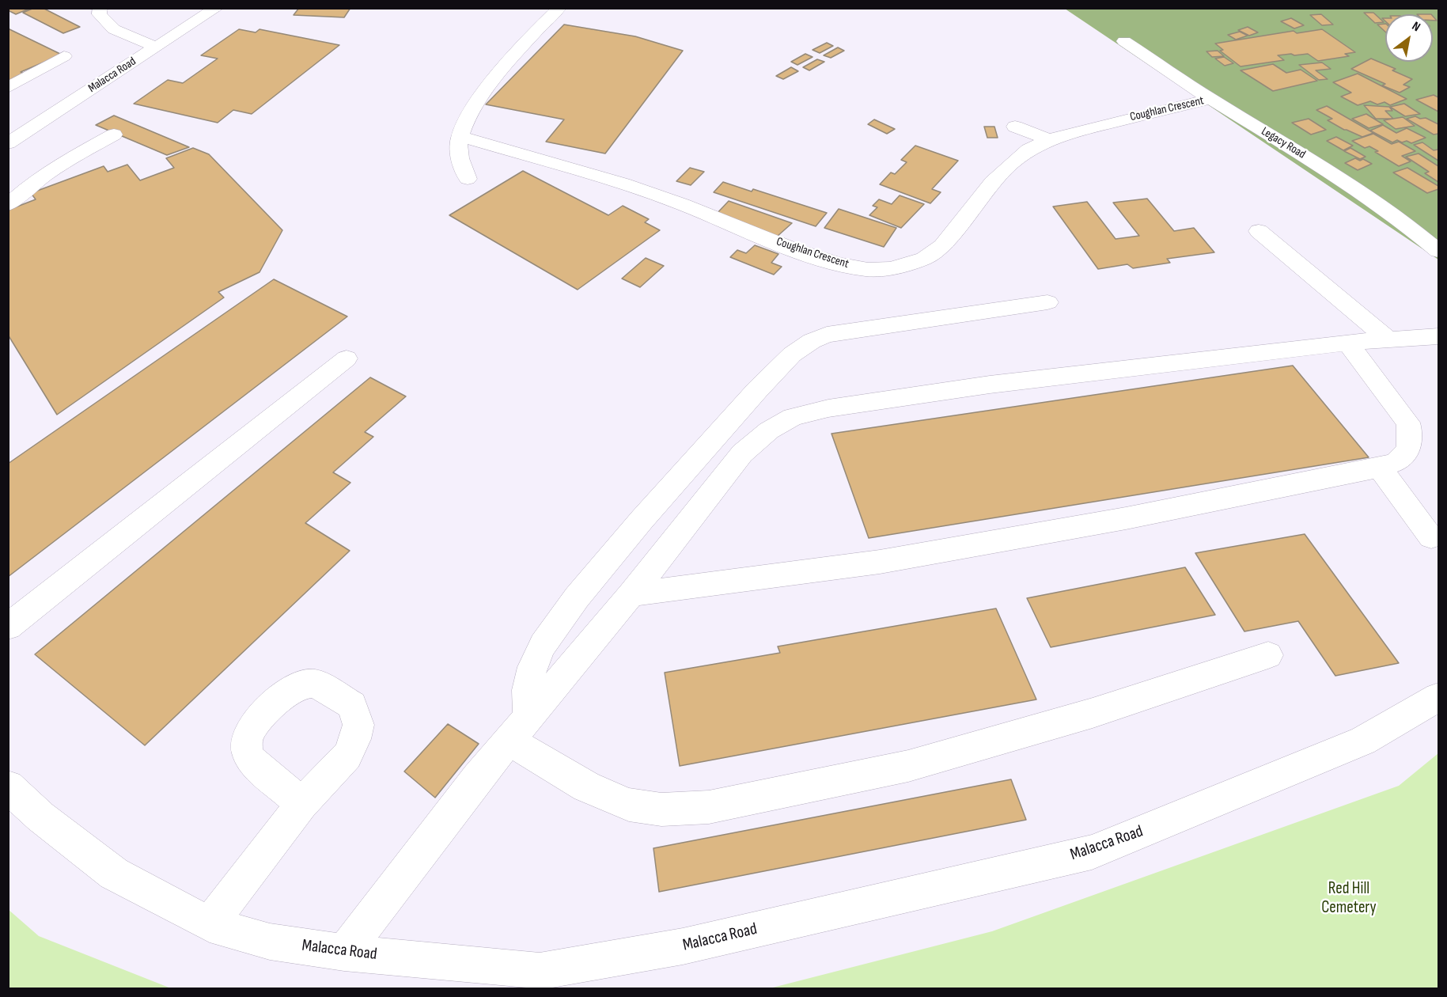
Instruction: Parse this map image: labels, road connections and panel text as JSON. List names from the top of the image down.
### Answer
{
  "streets": {
    "street": ["Malacca Road", "Coughlan Crescent", "Legacy Road"]
  },
  "crossings": [
    ["Coughlan Crescent", "Legacy Road"]
  ],
  "parks": ["Red Hill Cemetery"],
  "north": "top right"
}
